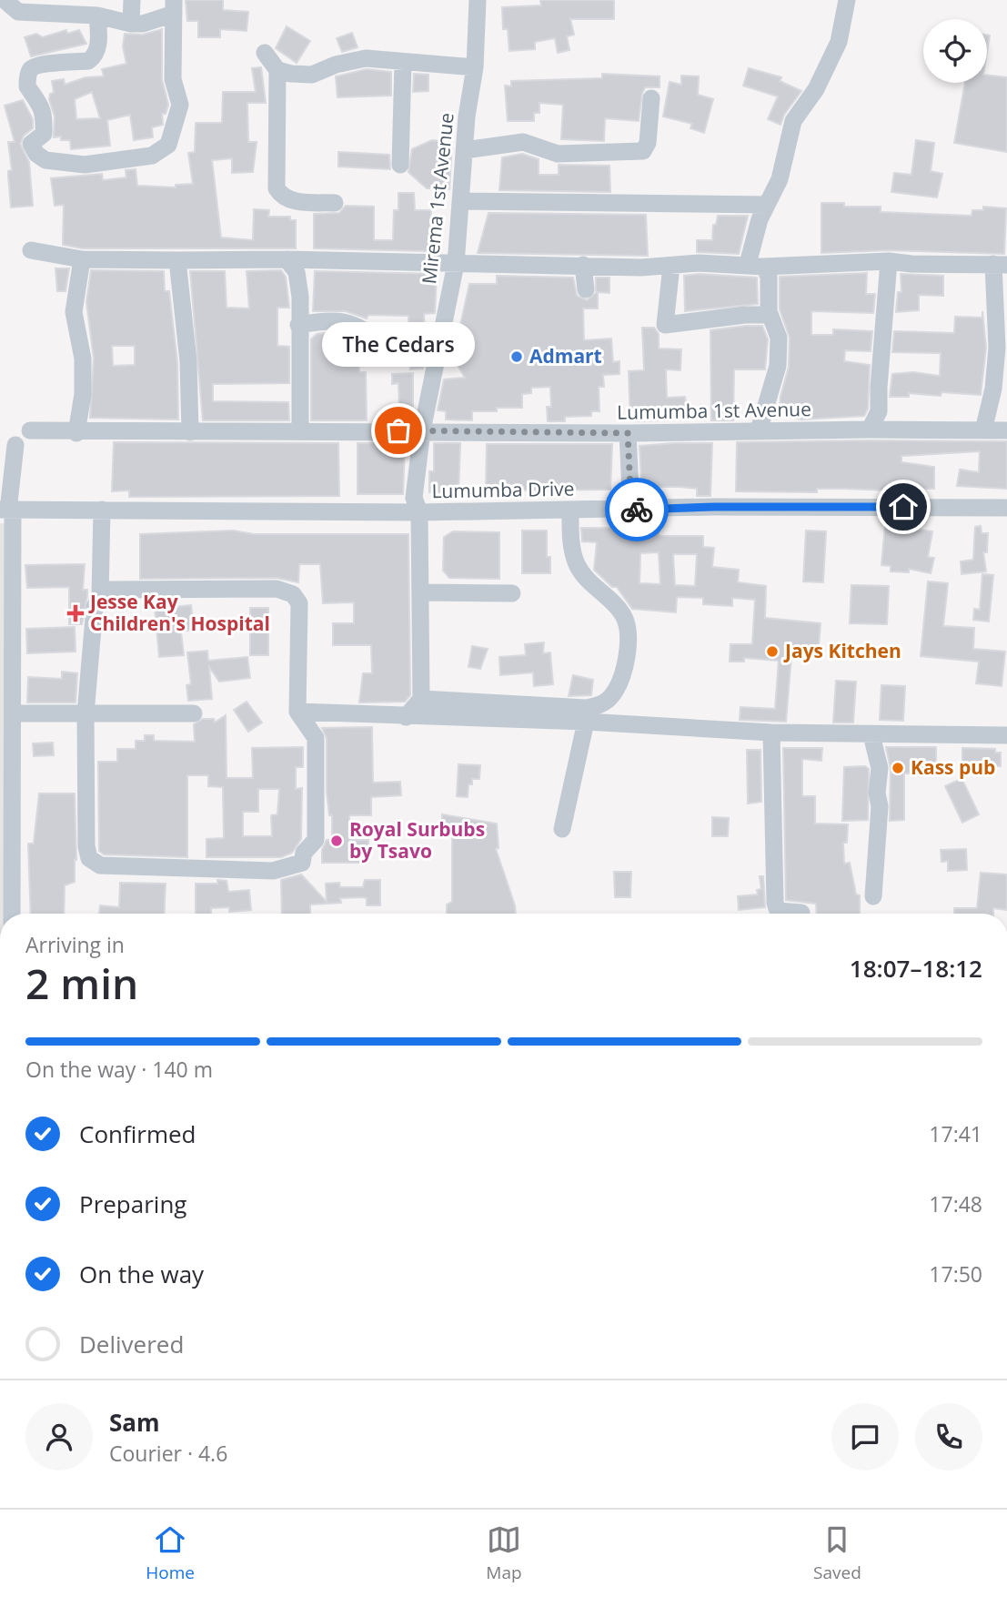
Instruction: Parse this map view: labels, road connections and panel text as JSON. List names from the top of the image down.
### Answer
{
  "streets": {
    "street": ["Mirema 1st Avenue", "Lumumba 1st Avenue", "Lumumba Drive"]
  },
  "crossings": [
    ["Mirema 1st Avenue", "Lumumba 1st Avenue"],
    ["Mirema 1st Avenue", "Lumumba Drive"]
  ],
  "places": {
    "other": [
      "Admart",
      "The Cedars",
      "Jays Kitchen",
      "Kass pub",
      "Royal Surbubs by Tsavo"
    ],
    "health": ["Jesse Kay Children's Hospital"]
  },
  "page": {
    "bubble": "The Cedars",
    "heading": ["2 min", "Arriving in", "18:07–18:12"],
    "panel": ["Sam", "Courier · 4.6"],
    "bar": "On the way · 140 m",
    "list": [
      ["Confirmed", "17:41"],
      ["Preparing", "17:48"],
      ["On the way", "17:50"],
      "Delivered"
    ],
    "tabs": ["Home", "Map", "Saved"]
  }
}
